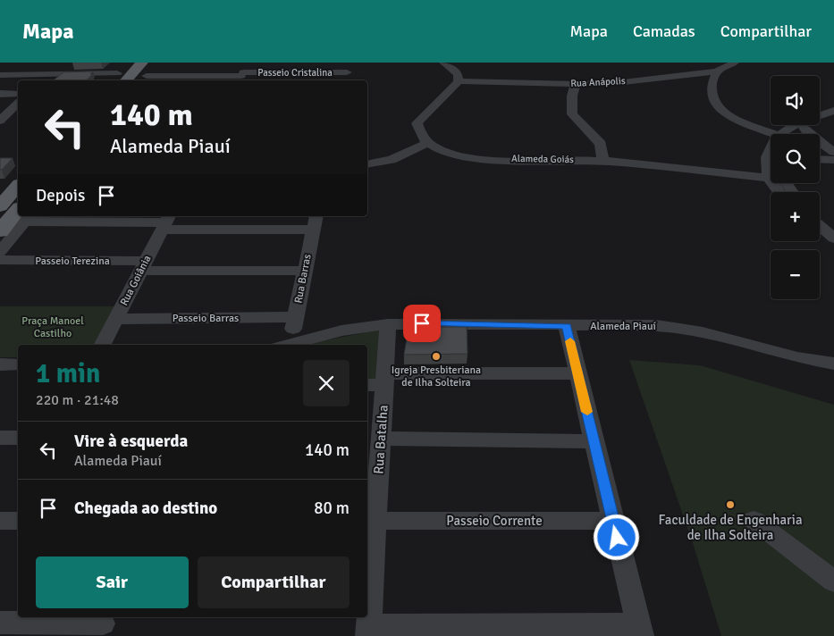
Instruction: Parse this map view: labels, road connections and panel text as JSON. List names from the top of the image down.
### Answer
{
  "streets": {
    "street": [
      "Passeio Cristalina",
      "Rua Anápolis",
      "Alameda Goiás",
      "Passeio Terezina",
      "Rua Barras",
      "Rua Goiânia",
      "Passeio Barras",
      "Alameda Piauí",
      "Rua Batalha",
      "Passeio Corrente"
    ]
  },
  "crossings": [
    ["Passeio Terezina", "Rua Goiânia"],
    ["Rua Barras", "Passeio Barras"],
    ["Rua Barras", "Alameda Piauí"],
    ["Rua Goiânia", "Passeio Barras"],
    ["Alameda Piauí", "Rua Batalha"],
    ["Rua Batalha", "Passeio Corrente"]
  ],
  "parks": ["Praça Manoel Castilho"],
  "places": ["Igreja Presbiteriana de Ilha Solteira", "Faculdade de Engenharia de Ilha Solteira"],
  "page": {
    "header": "Mapa",
    "nav": ["Mapa", "Camadas", "Compartilhar"],
    "map_buttons": ["+", "−"],
    "turn": ["140 m", "Alameda Piauí"],
    "then": "Depois",
    "heading": ["1 min", "220 m · 21:48"],
    "list": [
      {
        "name": "Vire à esquerda",
        "note": "Alameda Piauí",
        "value": "140 m"
      },
      {
        "name": "Chegada ao destino",
        "value": "80 m"
      }
    ],
    "buttons": ["Sair", "Compartilhar"]
  }
}
